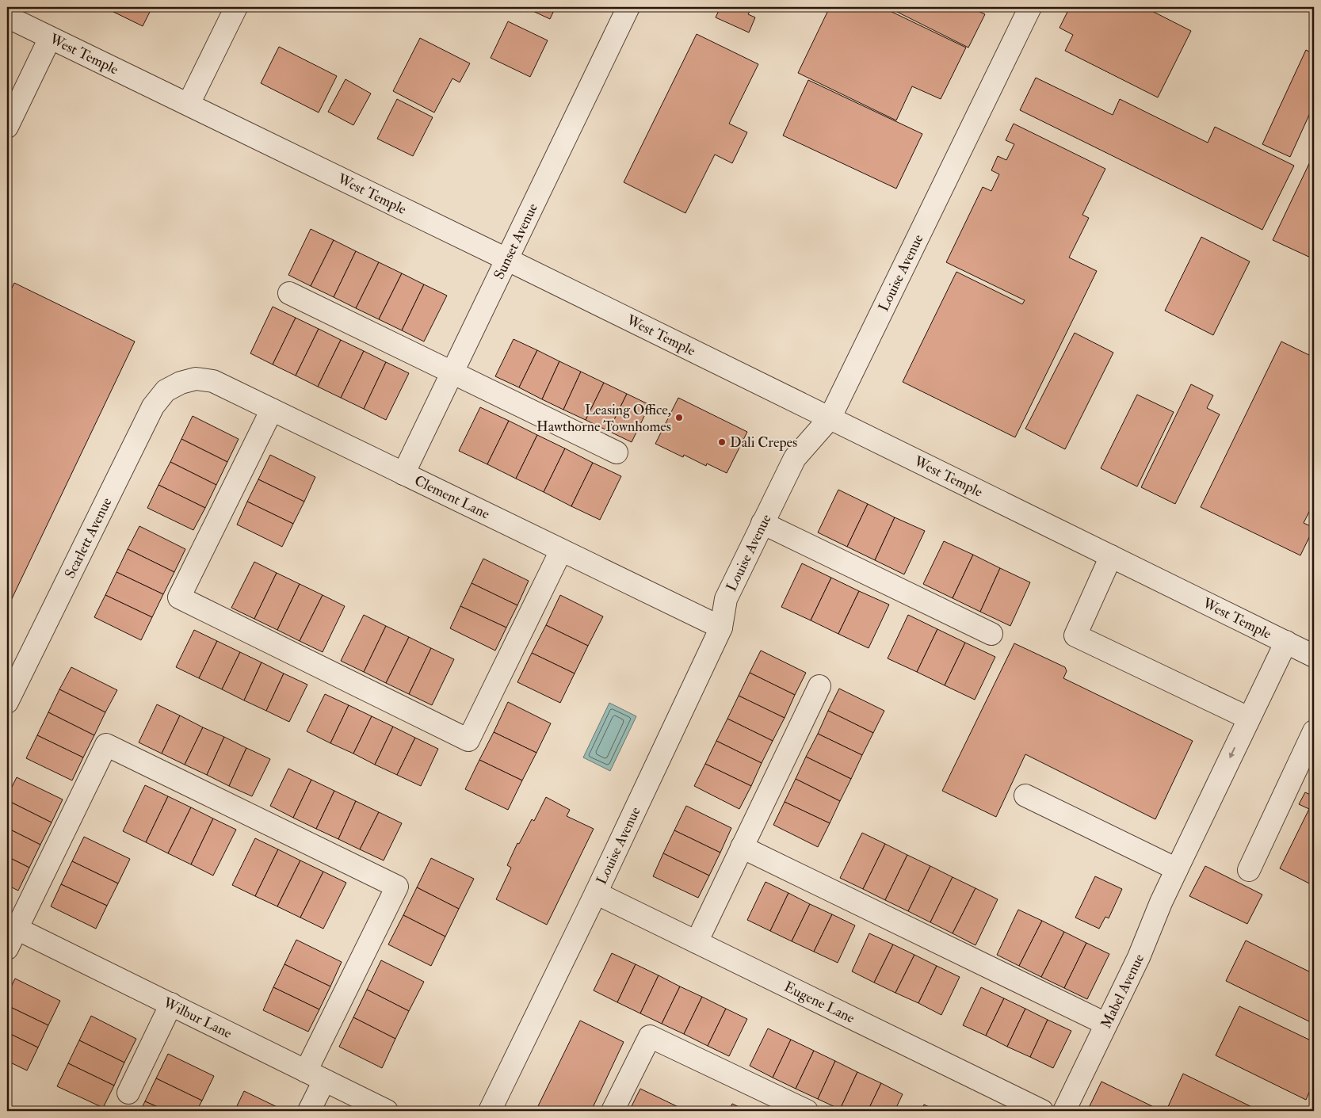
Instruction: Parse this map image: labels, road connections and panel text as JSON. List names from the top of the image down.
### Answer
{
  "streets": {
    "street": [
      "West Temple",
      "Sunset Avenue",
      "Louise Avenue",
      "Clement Lane",
      "Scarlett Avenue",
      "Mabel Avenue",
      "Eugene Lane",
      "Wilbur Lane"
    ]
  },
  "crossings": [
    ["West Temple", "Sunset Avenue"],
    ["West Temple", "Louise Avenue"],
    ["West Temple", "Mabel Avenue"],
    ["Sunset Avenue", "Clement Lane"],
    ["Louise Avenue", "Clement Lane"],
    ["Louise Avenue", "Eugene Lane"],
    ["Clement Lane", "Scarlett Avenue"]
  ],
  "places": ["Leasing Office, Hawthorne Townhomes", "Dali Crepes"]
}
